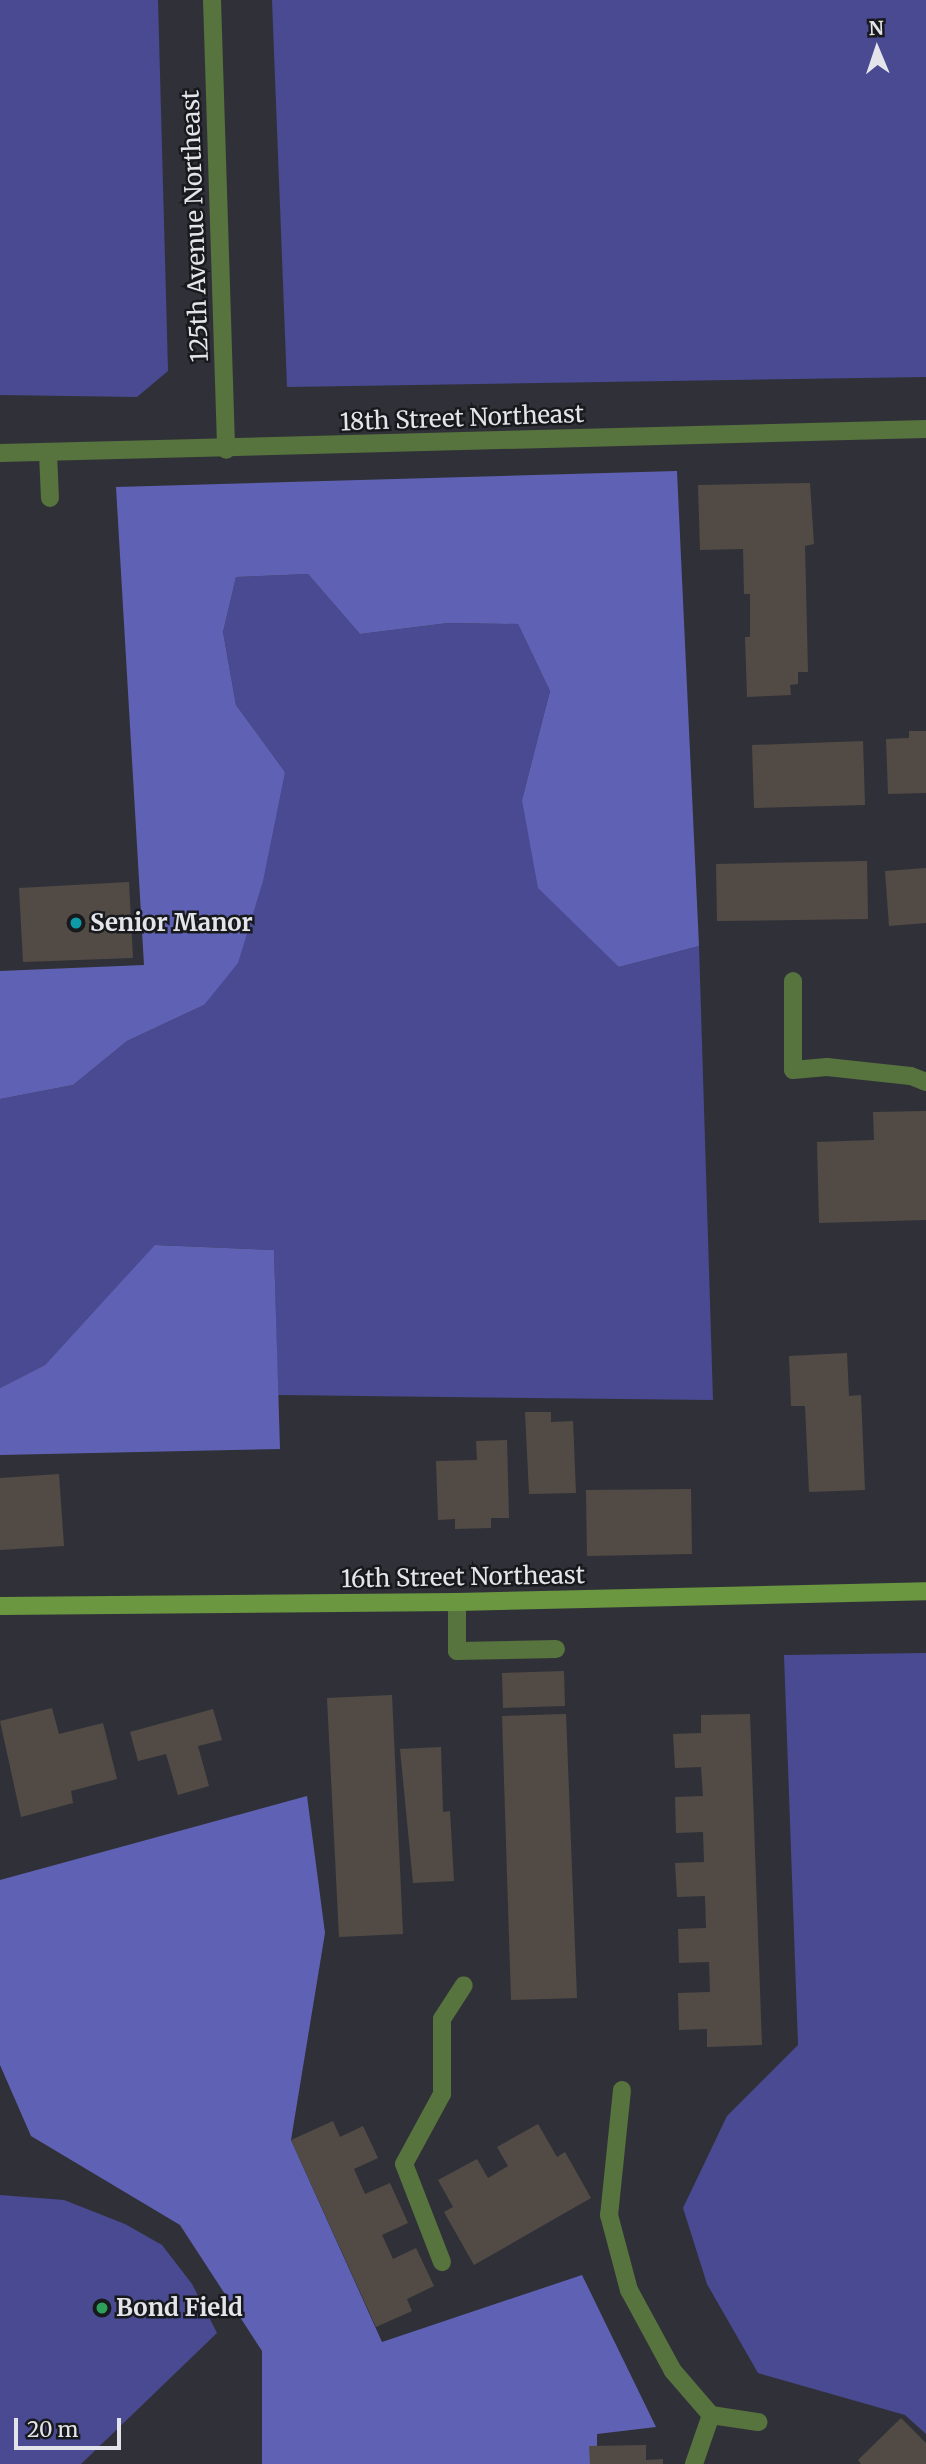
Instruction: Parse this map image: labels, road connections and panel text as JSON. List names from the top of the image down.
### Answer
{
  "streets": {
    "street": ["125th Avenue Northeast", "18th Street Northeast", "16th Street Northeast"]
  },
  "crossings": [
    ["125th Avenue Northeast", "18th Street Northeast"]
  ],
  "places": ["Senior Manor", "Bond Field"],
  "scale_bar": "20 m",
  "north": "top"
}
